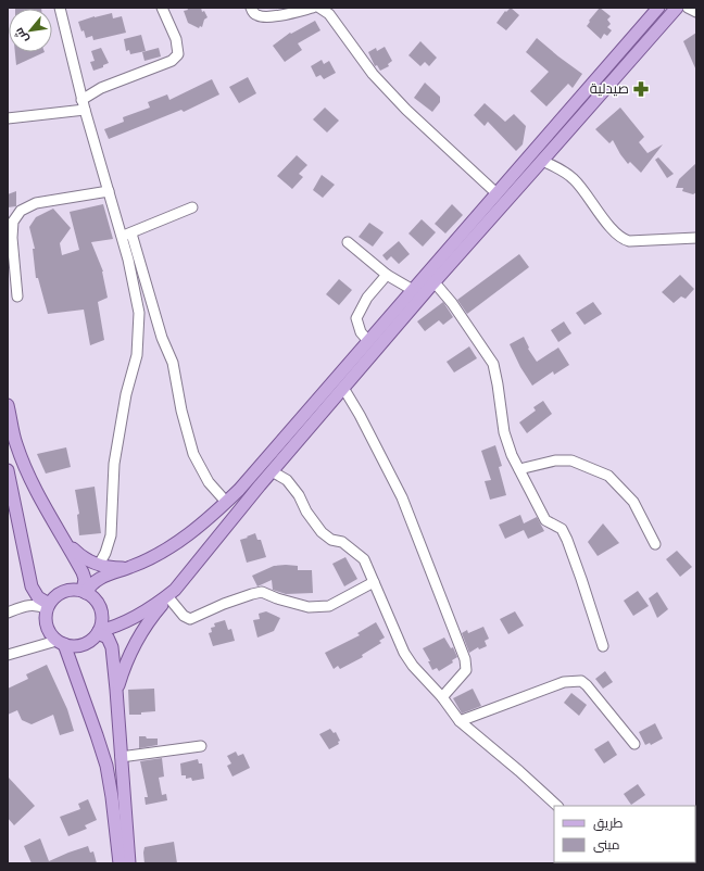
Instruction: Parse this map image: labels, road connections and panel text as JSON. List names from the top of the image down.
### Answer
{
  "places": {
    "pharmacy": ["صيدلية"]
  },
  "legend": ["طريق", "مبنى"],
  "north": "bottom left"
}
